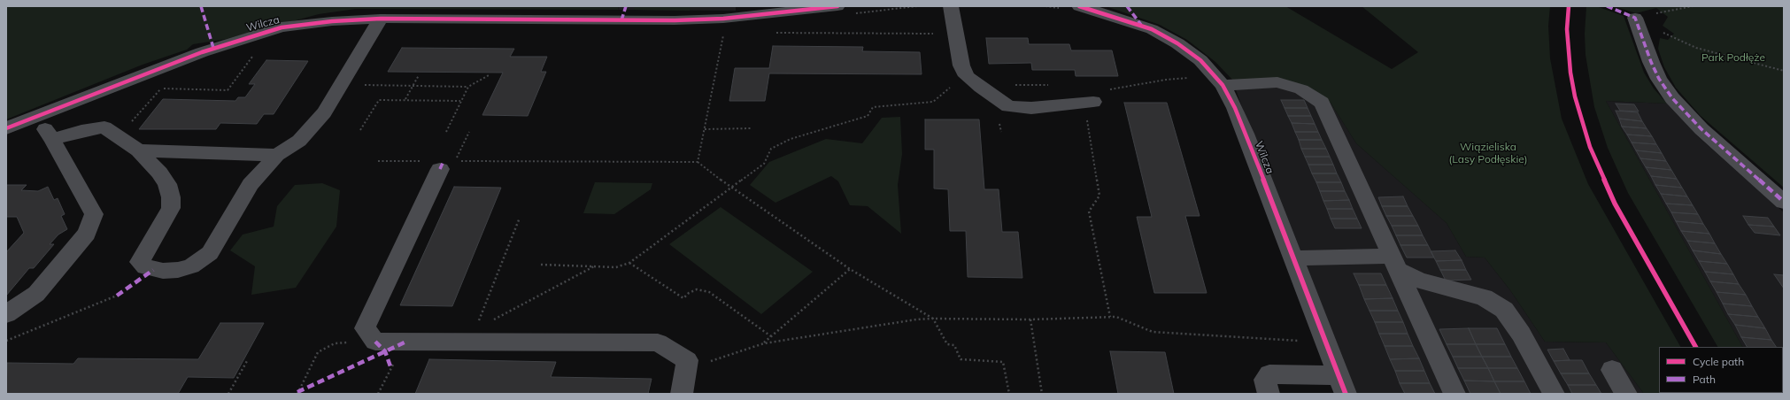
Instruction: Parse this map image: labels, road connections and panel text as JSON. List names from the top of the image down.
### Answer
{
  "streets": {
    "street": ["Wilcza"]
  },
  "parks": ["Park Podłęże", "Wiązieliska (Lasy Podłęskie)"],
  "legend": ["Cycle path", "Path"]
}
